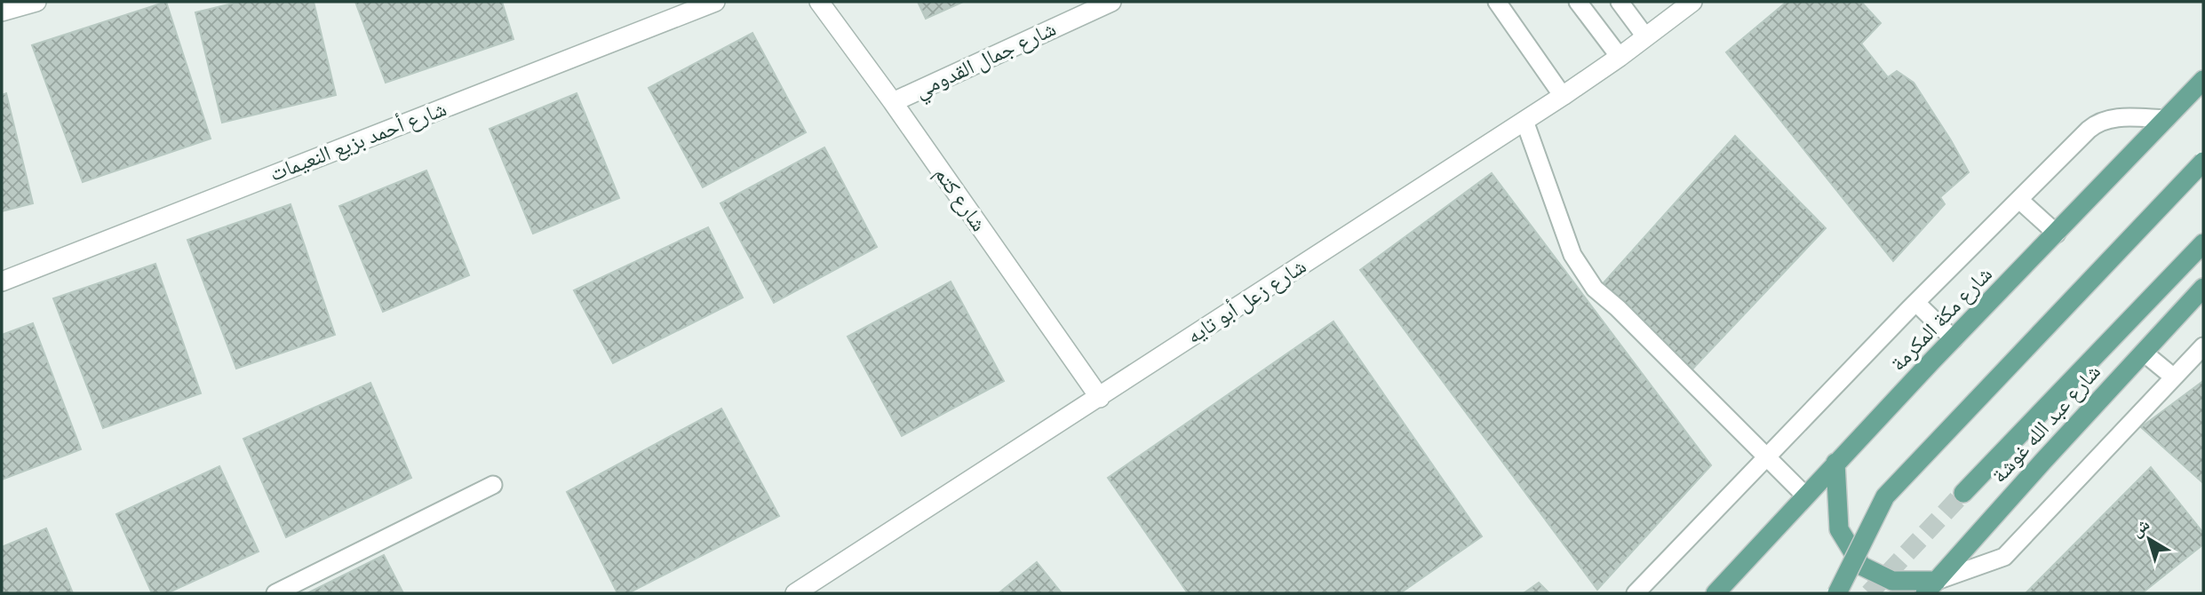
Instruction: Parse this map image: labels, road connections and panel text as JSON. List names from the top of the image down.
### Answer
{
  "streets": {
    "main road": ["شارع مكة المكرمة", "شارع عبد الله غوشة"],
    "street": [
      "شارع جمال القدومي",
      "شارع أحمد بزيع النعيمات",
      "شارع كتم",
      "شارع زعل أبو تايه"
    ]
  },
  "crossings": [
    ["شارع جمال القدومي", "شارع كتم"],
    ["شارع كتم", "شارع زعل أبو تايه"]
  ],
  "north": "top left"
}
